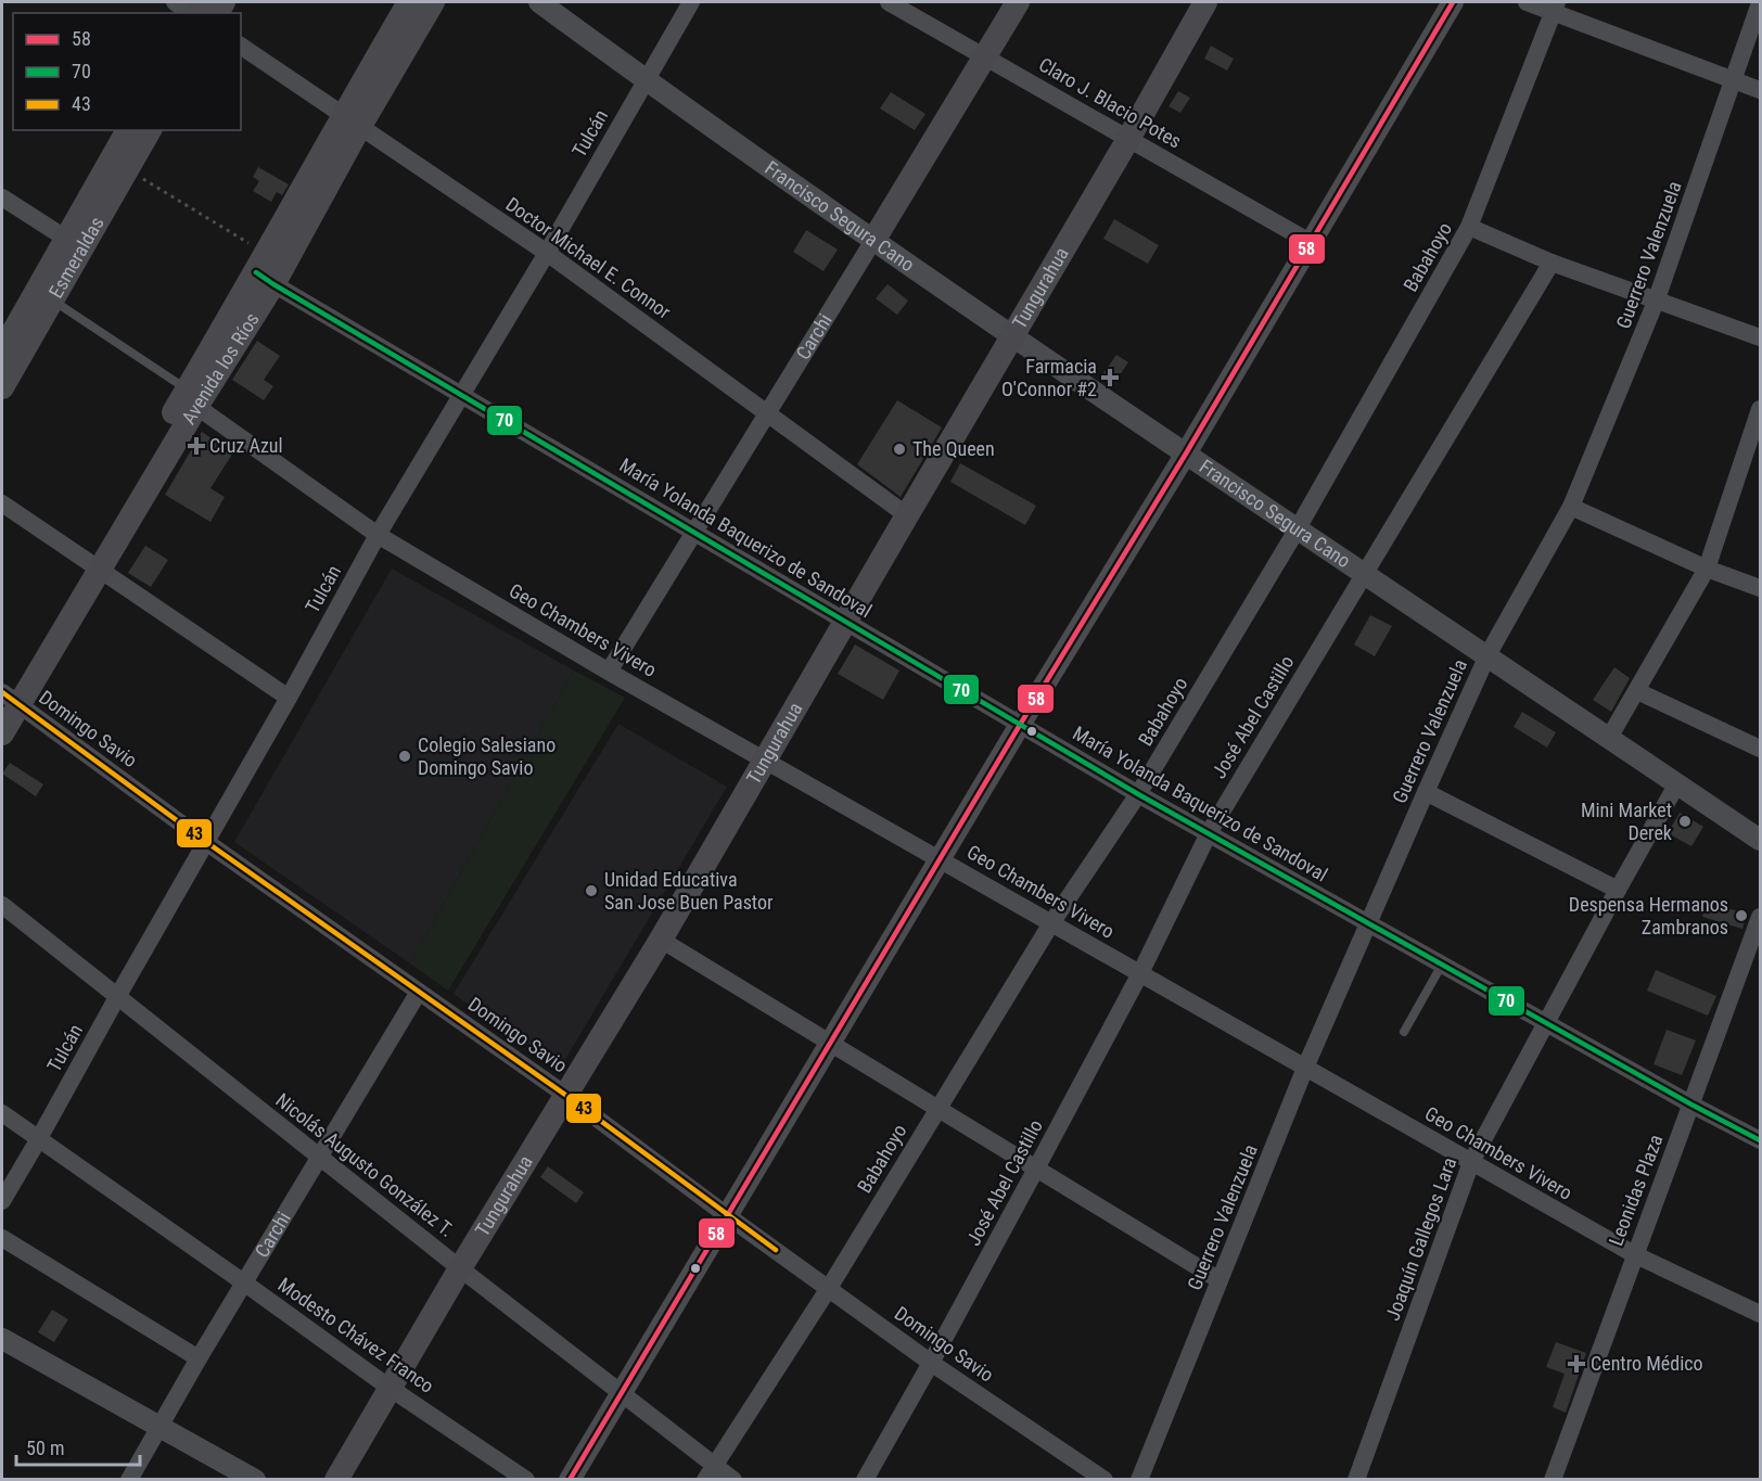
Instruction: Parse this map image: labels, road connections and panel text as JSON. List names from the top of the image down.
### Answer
{
  "streets": {
    "main road": [
      "Esmeraldas",
      "Tungurahua",
      "Carchi",
      "Avenida los Ríos"
    ],
    "street": [
      "Claro J. Blacio Potes",
      "Tulcán",
      "Francisco Segura Cano",
      "Guerrero Valenzuela",
      "Babahoyo",
      "Doctor Michael E. Connor",
      "María Yolanda Baquerizo de Sandoval",
      "Geo Chambers Vivero",
      "José Abel Castillo",
      "Domingo Savio",
      "Nicolás Augusto González T.",
      "Leonidas Plaza",
      "Joaquín Gallegos Lara",
      "Modesto Chávez Franco"
    ]
  },
  "crossings": [
    ["Claro J. Blacio Potes", "Tungurahua"],
    ["Claro J. Blacio Potes", "Carchi"],
    ["Tulcán", "Francisco Segura Cano"],
    ["Tulcán", "Doctor Michael E. Connor"],
    ["Tulcán", "María Yolanda Baquerizo de Sandoval"],
    ["Tulcán", "Geo Chambers Vivero"],
    ["Tulcán", "Domingo Savio"],
    ["Tulcán", "Nicolás Augusto González T."],
    ["Tulcán", "Modesto Chávez Franco"],
    ["Francisco Segura Cano", "Guerrero Valenzuela"],
    ["Francisco Segura Cano", "Babahoyo"],
    ["Francisco Segura Cano", "Tungurahua"],
    ["Francisco Segura Cano", "Carchi"],
    ["Francisco Segura Cano", "José Abel Castillo"],
    ["Francisco Segura Cano", "Joaquín Gallegos Lara"],
    ["Guerrero Valenzuela", "María Yolanda Baquerizo de Sandoval"],
    ["Guerrero Valenzuela", "Geo Chambers Vivero"],
    ["Babahoyo", "María Yolanda Baquerizo de Sandoval"],
    ["Babahoyo", "Geo Chambers Vivero"],
    ["Babahoyo", "Domingo Savio"],
    ["Babahoyo", "Nicolás Augusto González T."],
    ["Doctor Michael E. Connor", "Tungurahua"],
    ["Doctor Michael E. Connor", "Carchi"],
    ["Doctor Michael E. Connor", "Avenida los Ríos"],
    ["Tungurahua", "María Yolanda Baquerizo de Sandoval"],
    ["Tungurahua", "Geo Chambers Vivero"],
    ["Tungurahua", "Domingo Savio"],
    ["Tungurahua", "Nicolás Augusto González T."],
    ["Tungurahua", "Modesto Chávez Franco"],
    ["Carchi", "María Yolanda Baquerizo de Sandoval"],
    ["Carchi", "Geo Chambers Vivero"],
    ["Carchi", "Domingo Savio"],
    ["Carchi", "Nicolás Augusto González T."],
    ["Carchi", "Modesto Chávez Franco"],
    ["Avenida los Ríos", "María Yolanda Baquerizo de Sandoval"],
    ["Avenida los Ríos", "Geo Chambers Vivero"],
    ["Avenida los Ríos", "Domingo Savio"],
    ["María Yolanda Baquerizo de Sandoval", "José Abel Castillo"],
    ["María Yolanda Baquerizo de Sandoval", "Leonidas Plaza"],
    ["María Yolanda Baquerizo de Sandoval", "Joaquín Gallegos Lara"],
    ["Geo Chambers Vivero", "José Abel Castillo"],
    ["Geo Chambers Vivero", "Leonidas Plaza"],
    ["Geo Chambers Vivero", "Joaquín Gallegos Lara"],
    ["José Abel Castillo", "Domingo Savio"]
  ],
  "places": {
    "health": ["Farmacia O'Connor #2", "Cruz Azul", "Centro Médico"],
    "other": [
      "The Queen",
      "Colegio Salesiano Domingo Savio",
      "Mini Market Derek",
      "Unidad Educativa San Jose Buen Pastor",
      "Despensa Hermanos Zambranos"
    ]
  },
  "lines": ["transit line 58", "transit line 70", "transit line 43"],
  "legend": ["58", "70", "43"],
  "scale_bar": "50 m"
}
